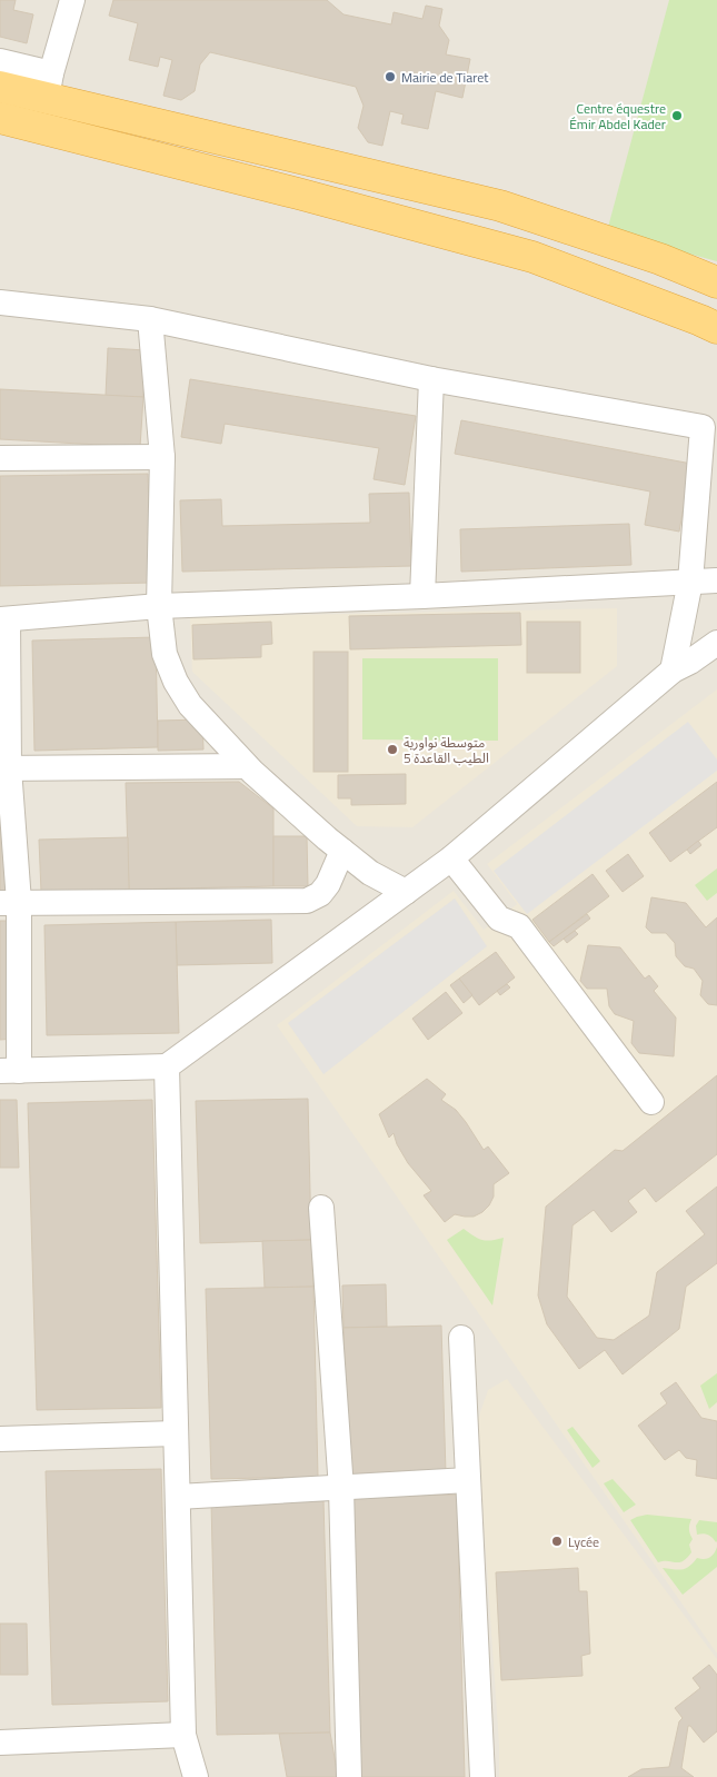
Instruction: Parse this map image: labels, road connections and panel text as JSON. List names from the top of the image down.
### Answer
{
  "places": [
    "Mairie de Tiaret",
    "Centre équestre Émir Abdel Kader",
    "متوسطة نواورية الطيب القاعدة 5",
    "Lycée"
  ]
}
